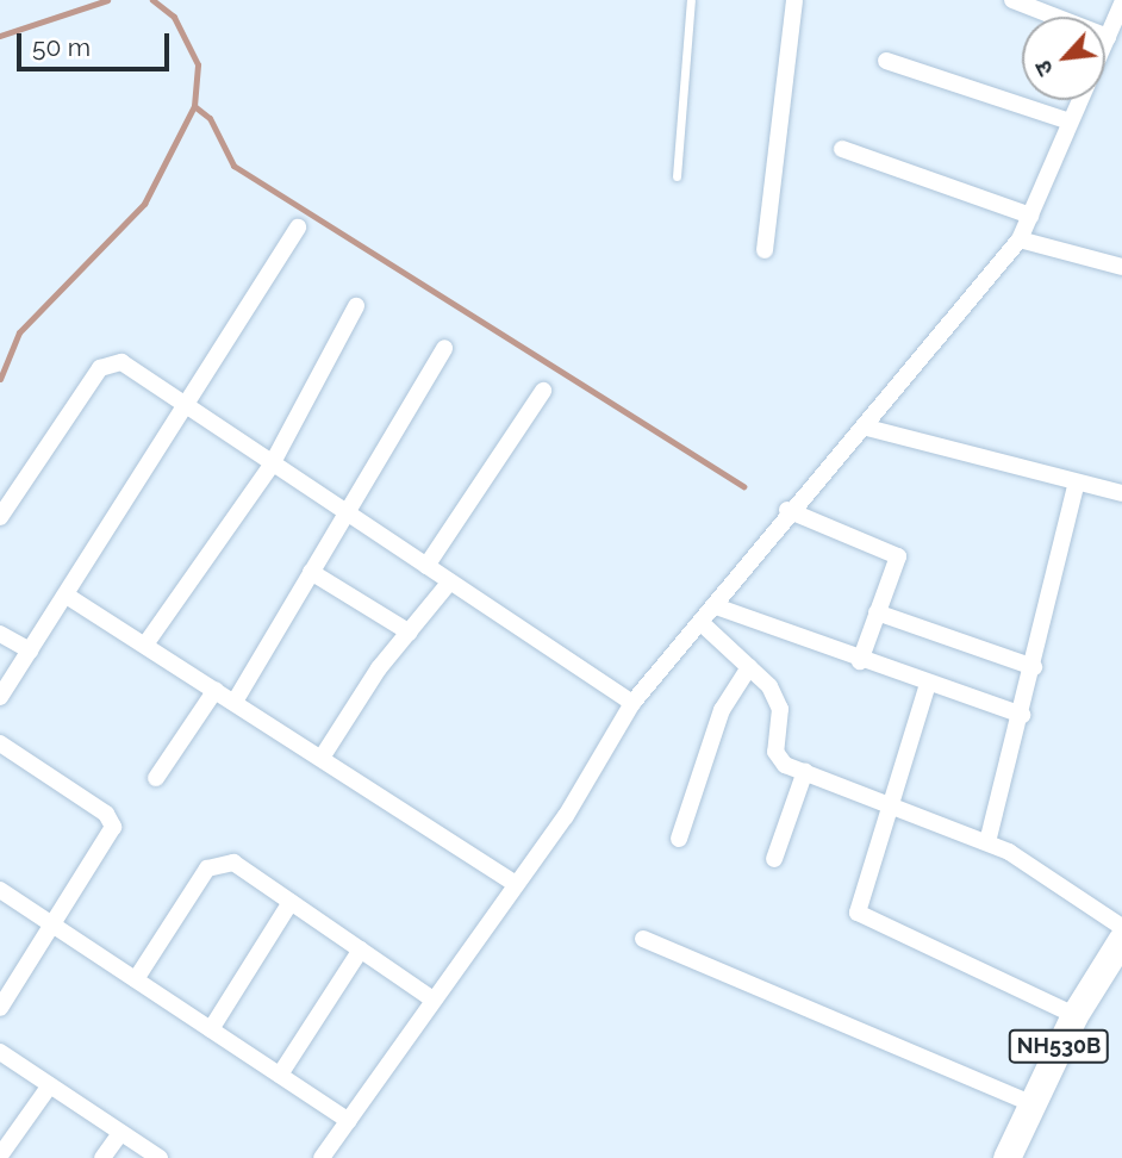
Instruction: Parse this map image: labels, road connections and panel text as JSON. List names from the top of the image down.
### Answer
{
  "streets": {
    "highway": ["NH530B"]
  },
  "scale_bar": "50 m",
  "north": "bottom left"
}
